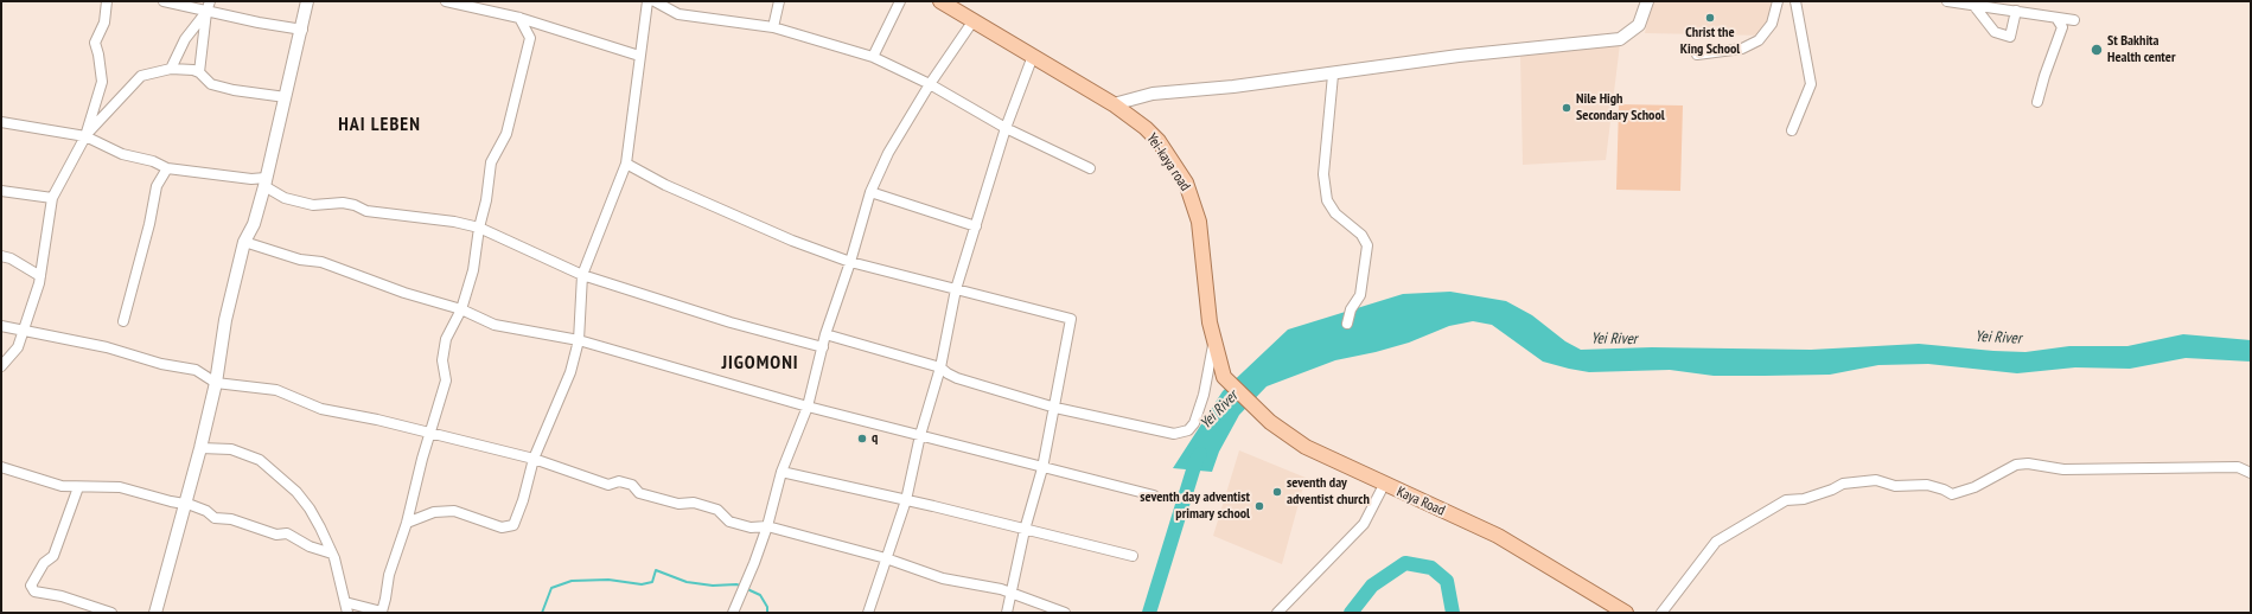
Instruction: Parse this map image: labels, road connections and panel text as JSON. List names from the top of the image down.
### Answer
{
  "streets": {
    "main road": ["Yei-kaya road", "Kaya Road"]
  },
  "crossings": [
    ["Yei-kaya road", "Kaya Road"]
  ],
  "districts": ["HAI LEBEN", "JIGOMONI"],
  "water": ["Yei River"],
  "places": [
    "Christ the King School",
    "St Bakhita Health center",
    "Nile High Secondary School",
    "q",
    "seventh day adventist church",
    "seventh day adventist primary school"
  ]
}
